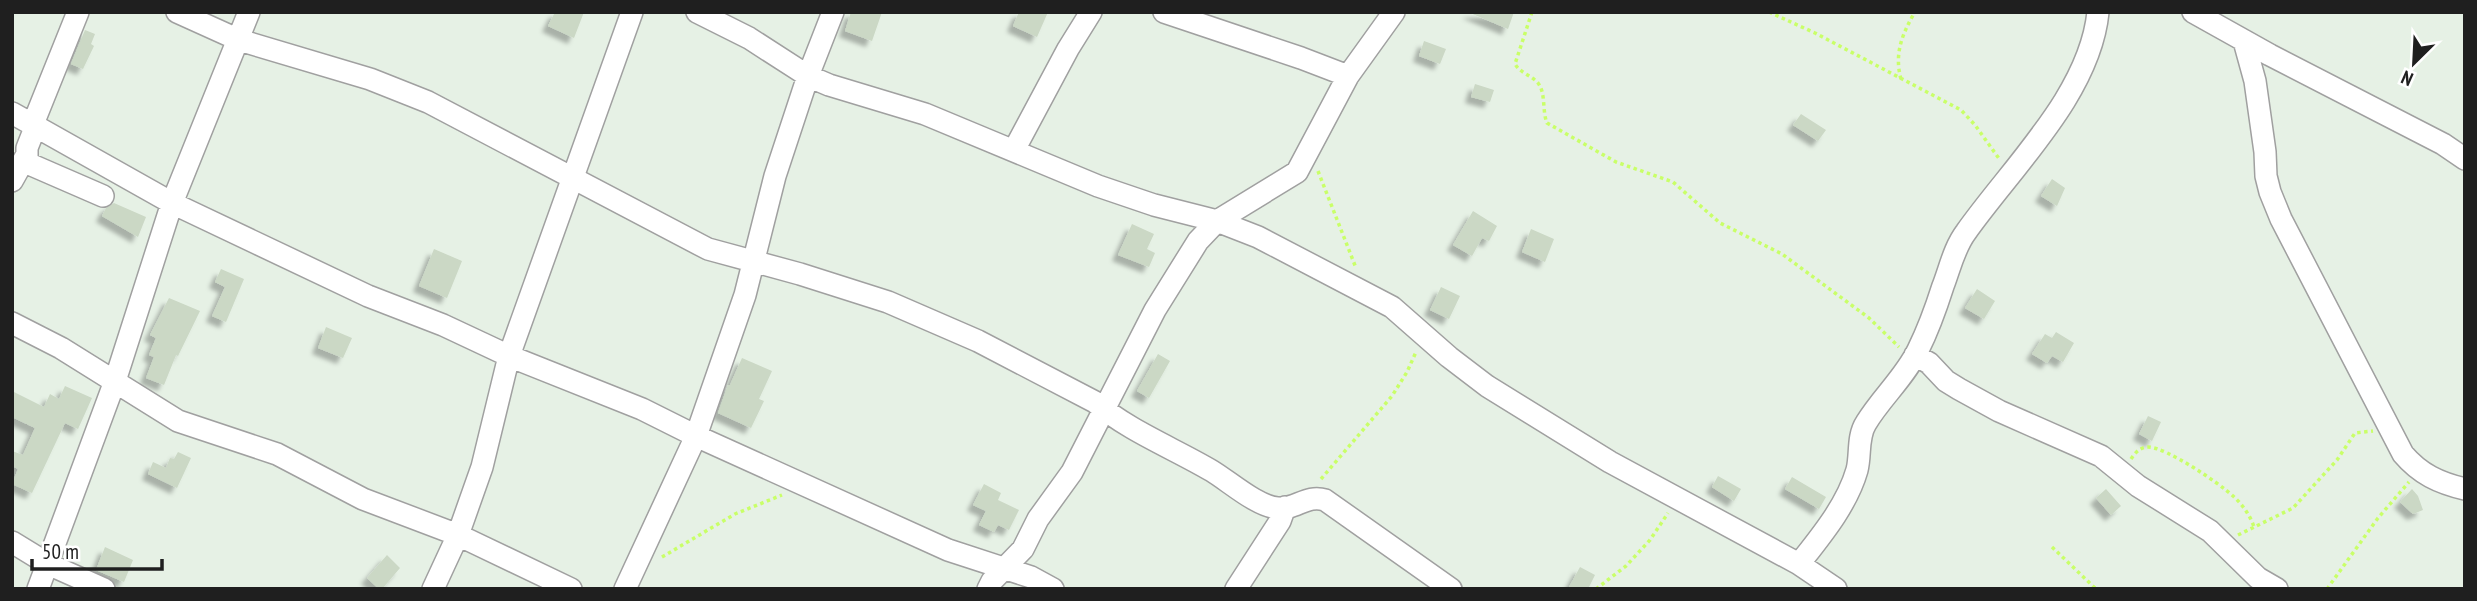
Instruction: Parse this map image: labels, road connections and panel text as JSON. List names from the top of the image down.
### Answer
{
  "scale_bar": "50 m",
  "north": "bottom left"
}
